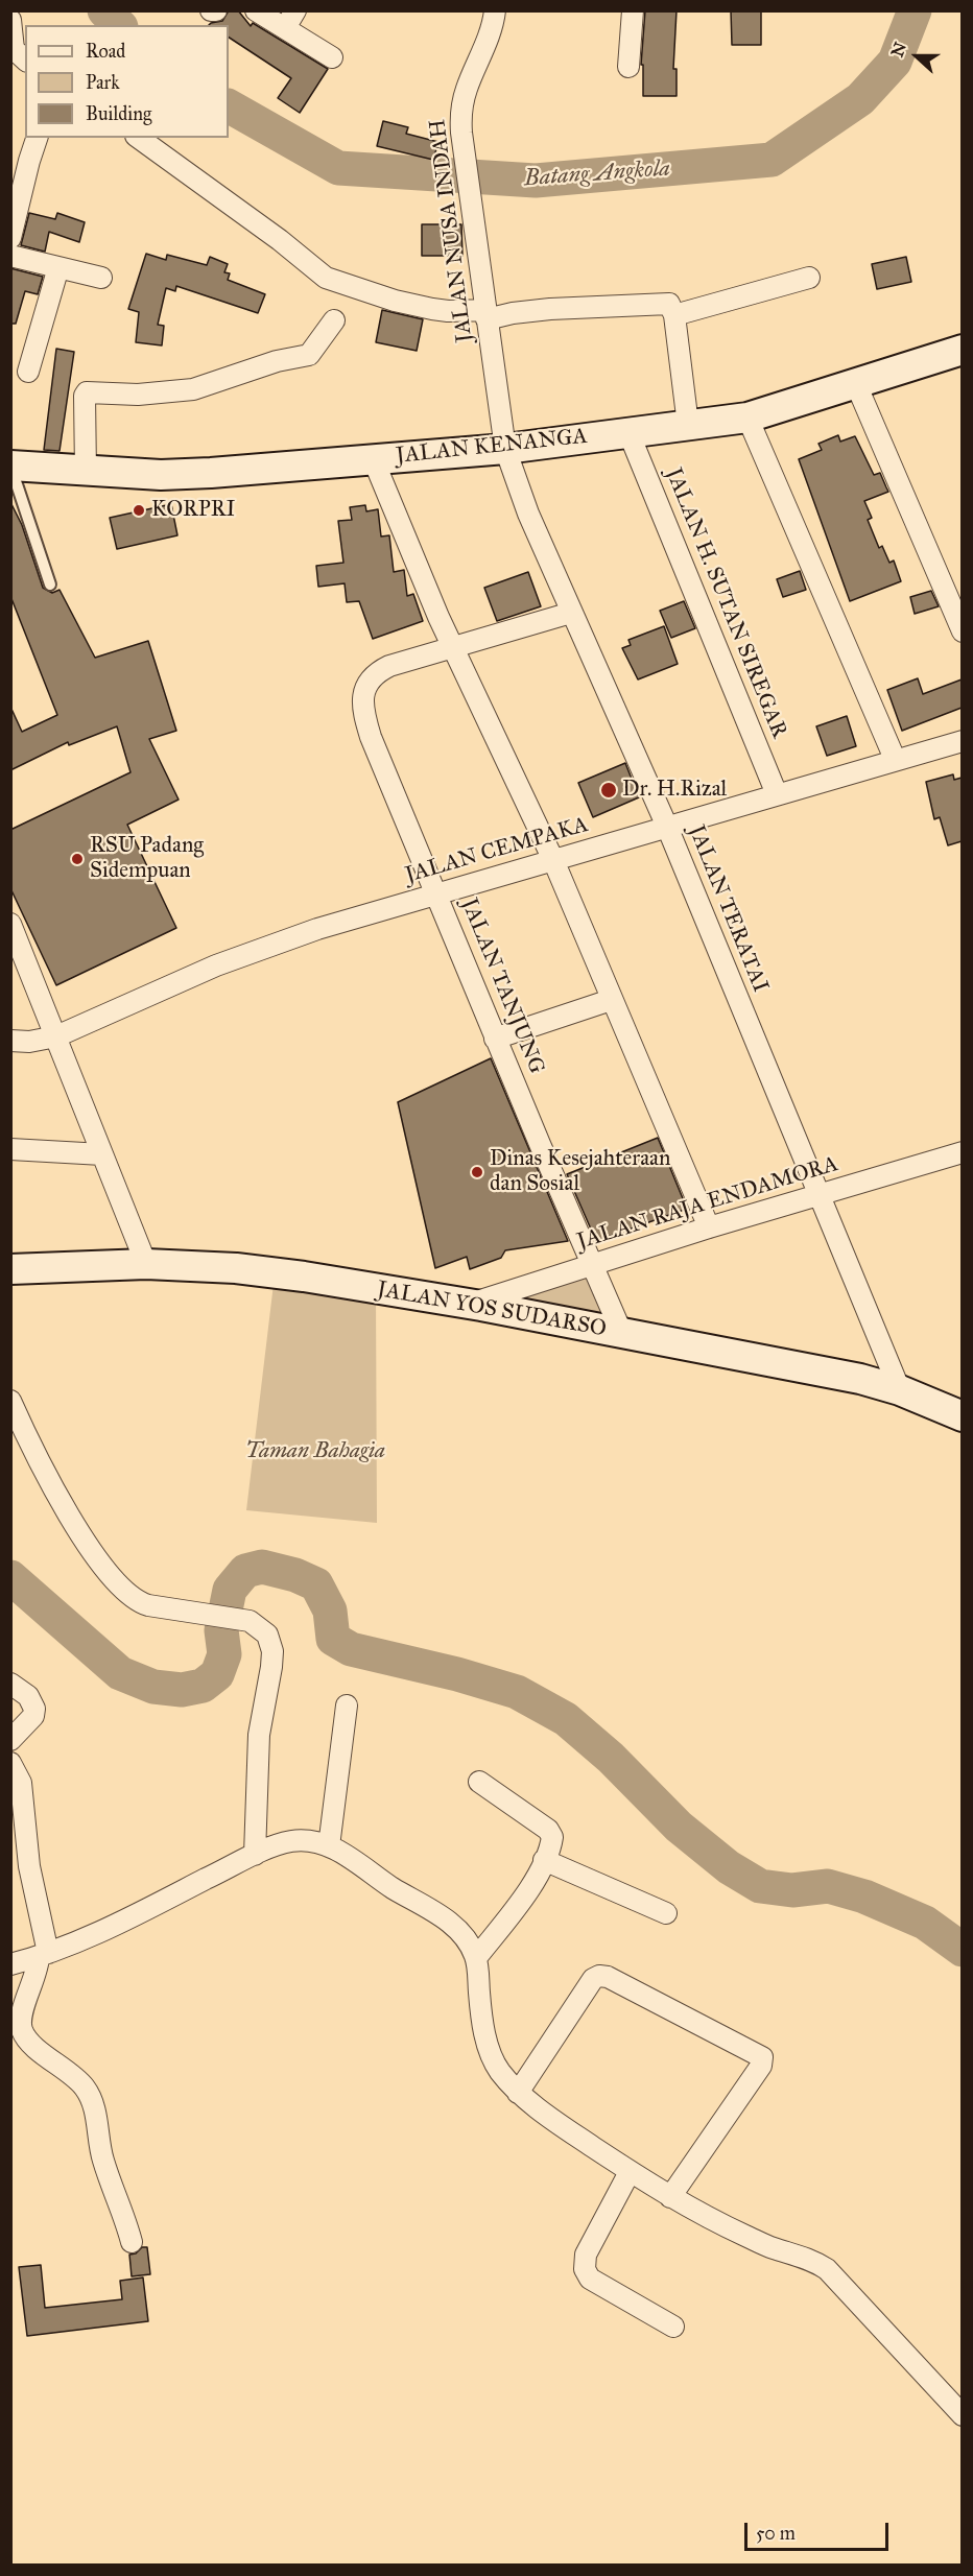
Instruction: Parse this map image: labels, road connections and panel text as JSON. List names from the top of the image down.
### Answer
{
  "streets": {
    "street": [
      "JALAN NUSA INDAH",
      "JALAN KENANGA",
      "JALAN H. SUTAN SIREGAR",
      "JALAN CEMPAKA",
      "JALAN TERATAI",
      "JALAN TANJUNG",
      "JALAN RAJA ENDAMORA",
      "JALAN YOS SUDARSO"
    ]
  },
  "crossings": [
    ["JALAN NUSA INDAH", "JALAN KENANGA"],
    ["JALAN NUSA INDAH", "JALAN TERATAI"],
    ["JALAN KENANGA", "JALAN H. SUTAN SIREGAR"],
    ["JALAN KENANGA", "JALAN TERATAI"],
    ["JALAN H. SUTAN SIREGAR", "JALAN CEMPAKA"],
    ["JALAN CEMPAKA", "JALAN TERATAI"],
    ["JALAN CEMPAKA", "JALAN TANJUNG"],
    ["JALAN TERATAI", "JALAN TANJUNG"],
    ["JALAN TERATAI", "JALAN RAJA ENDAMORA"],
    ["JALAN TERATAI", "JALAN YOS SUDARSO"],
    ["JALAN TANJUNG", "JALAN RAJA ENDAMORA"],
    ["JALAN TANJUNG", "JALAN YOS SUDARSO"],
    ["JALAN RAJA ENDAMORA", "JALAN YOS SUDARSO"]
  ],
  "water": ["Batang Angkola"],
  "parks": ["Taman Bahagia"],
  "places": [
    "KORPRI",
    "Dr. H.Rizal",
    "RSU Padang Sidempuan",
    "Dinas Kesejahteraan dan Sosial"
  ],
  "legend": ["Road", "Park", "Building"],
  "scale_bar": "50 m",
  "north": "left"
}
